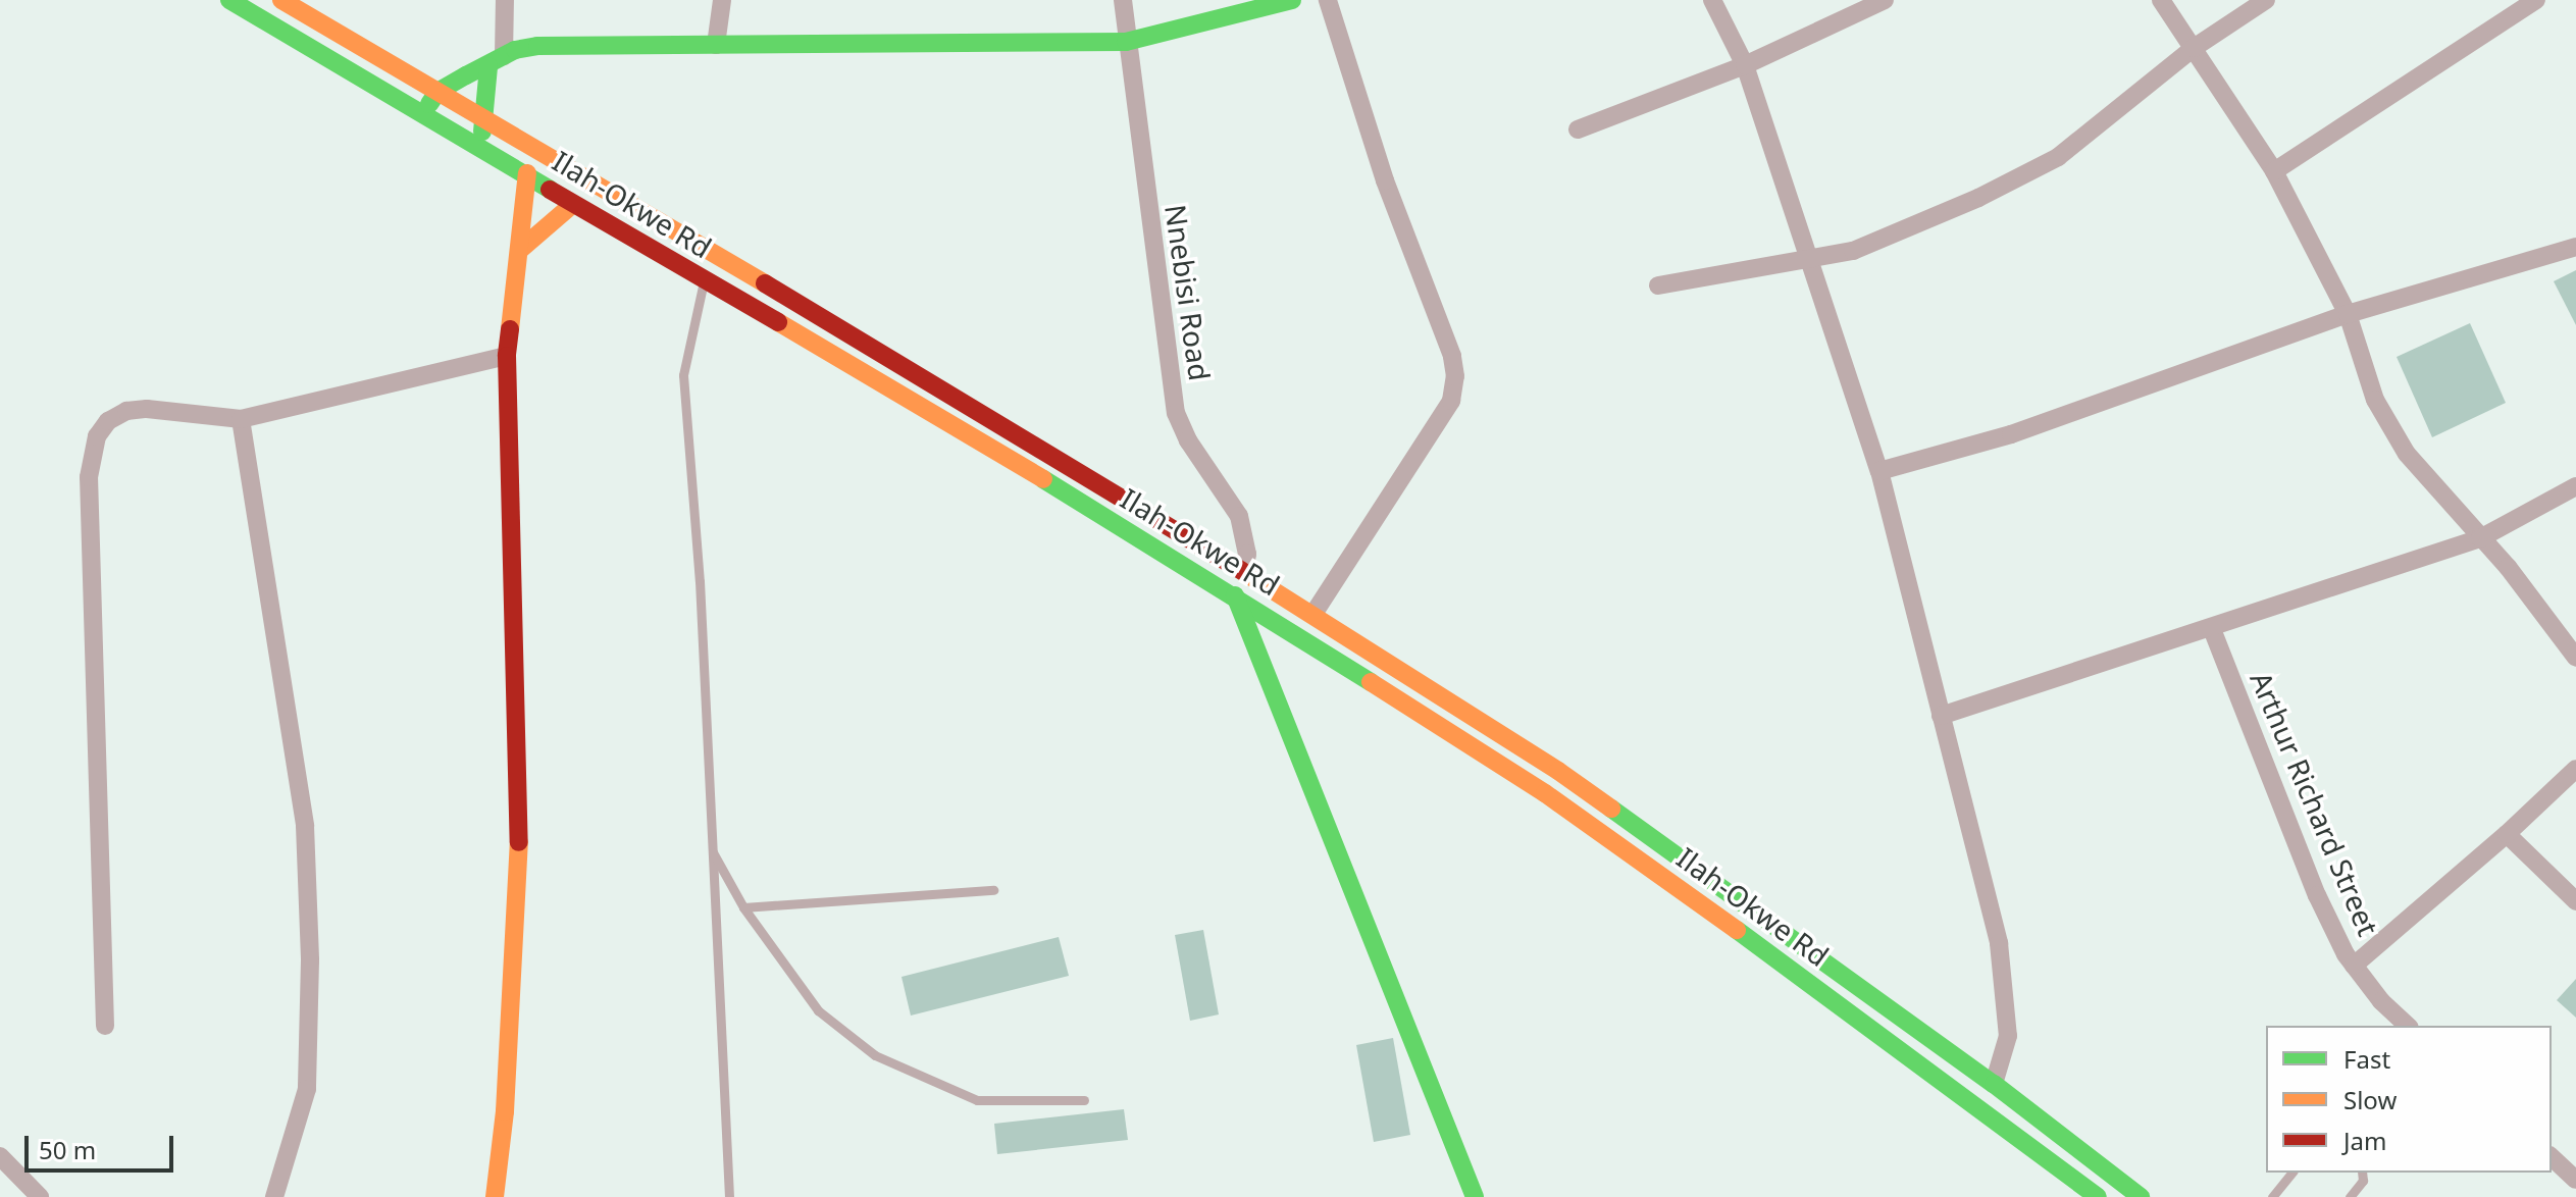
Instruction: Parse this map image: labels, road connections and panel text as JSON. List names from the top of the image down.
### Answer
{
  "streets": {
    "main road": ["Ilah-Okwe Rd"],
    "street": ["Nnebisi Road", "Arthur Richard Street"]
  },
  "legend": ["Fast", "Slow", "Jam"],
  "scale_bar": "50 m"
}
